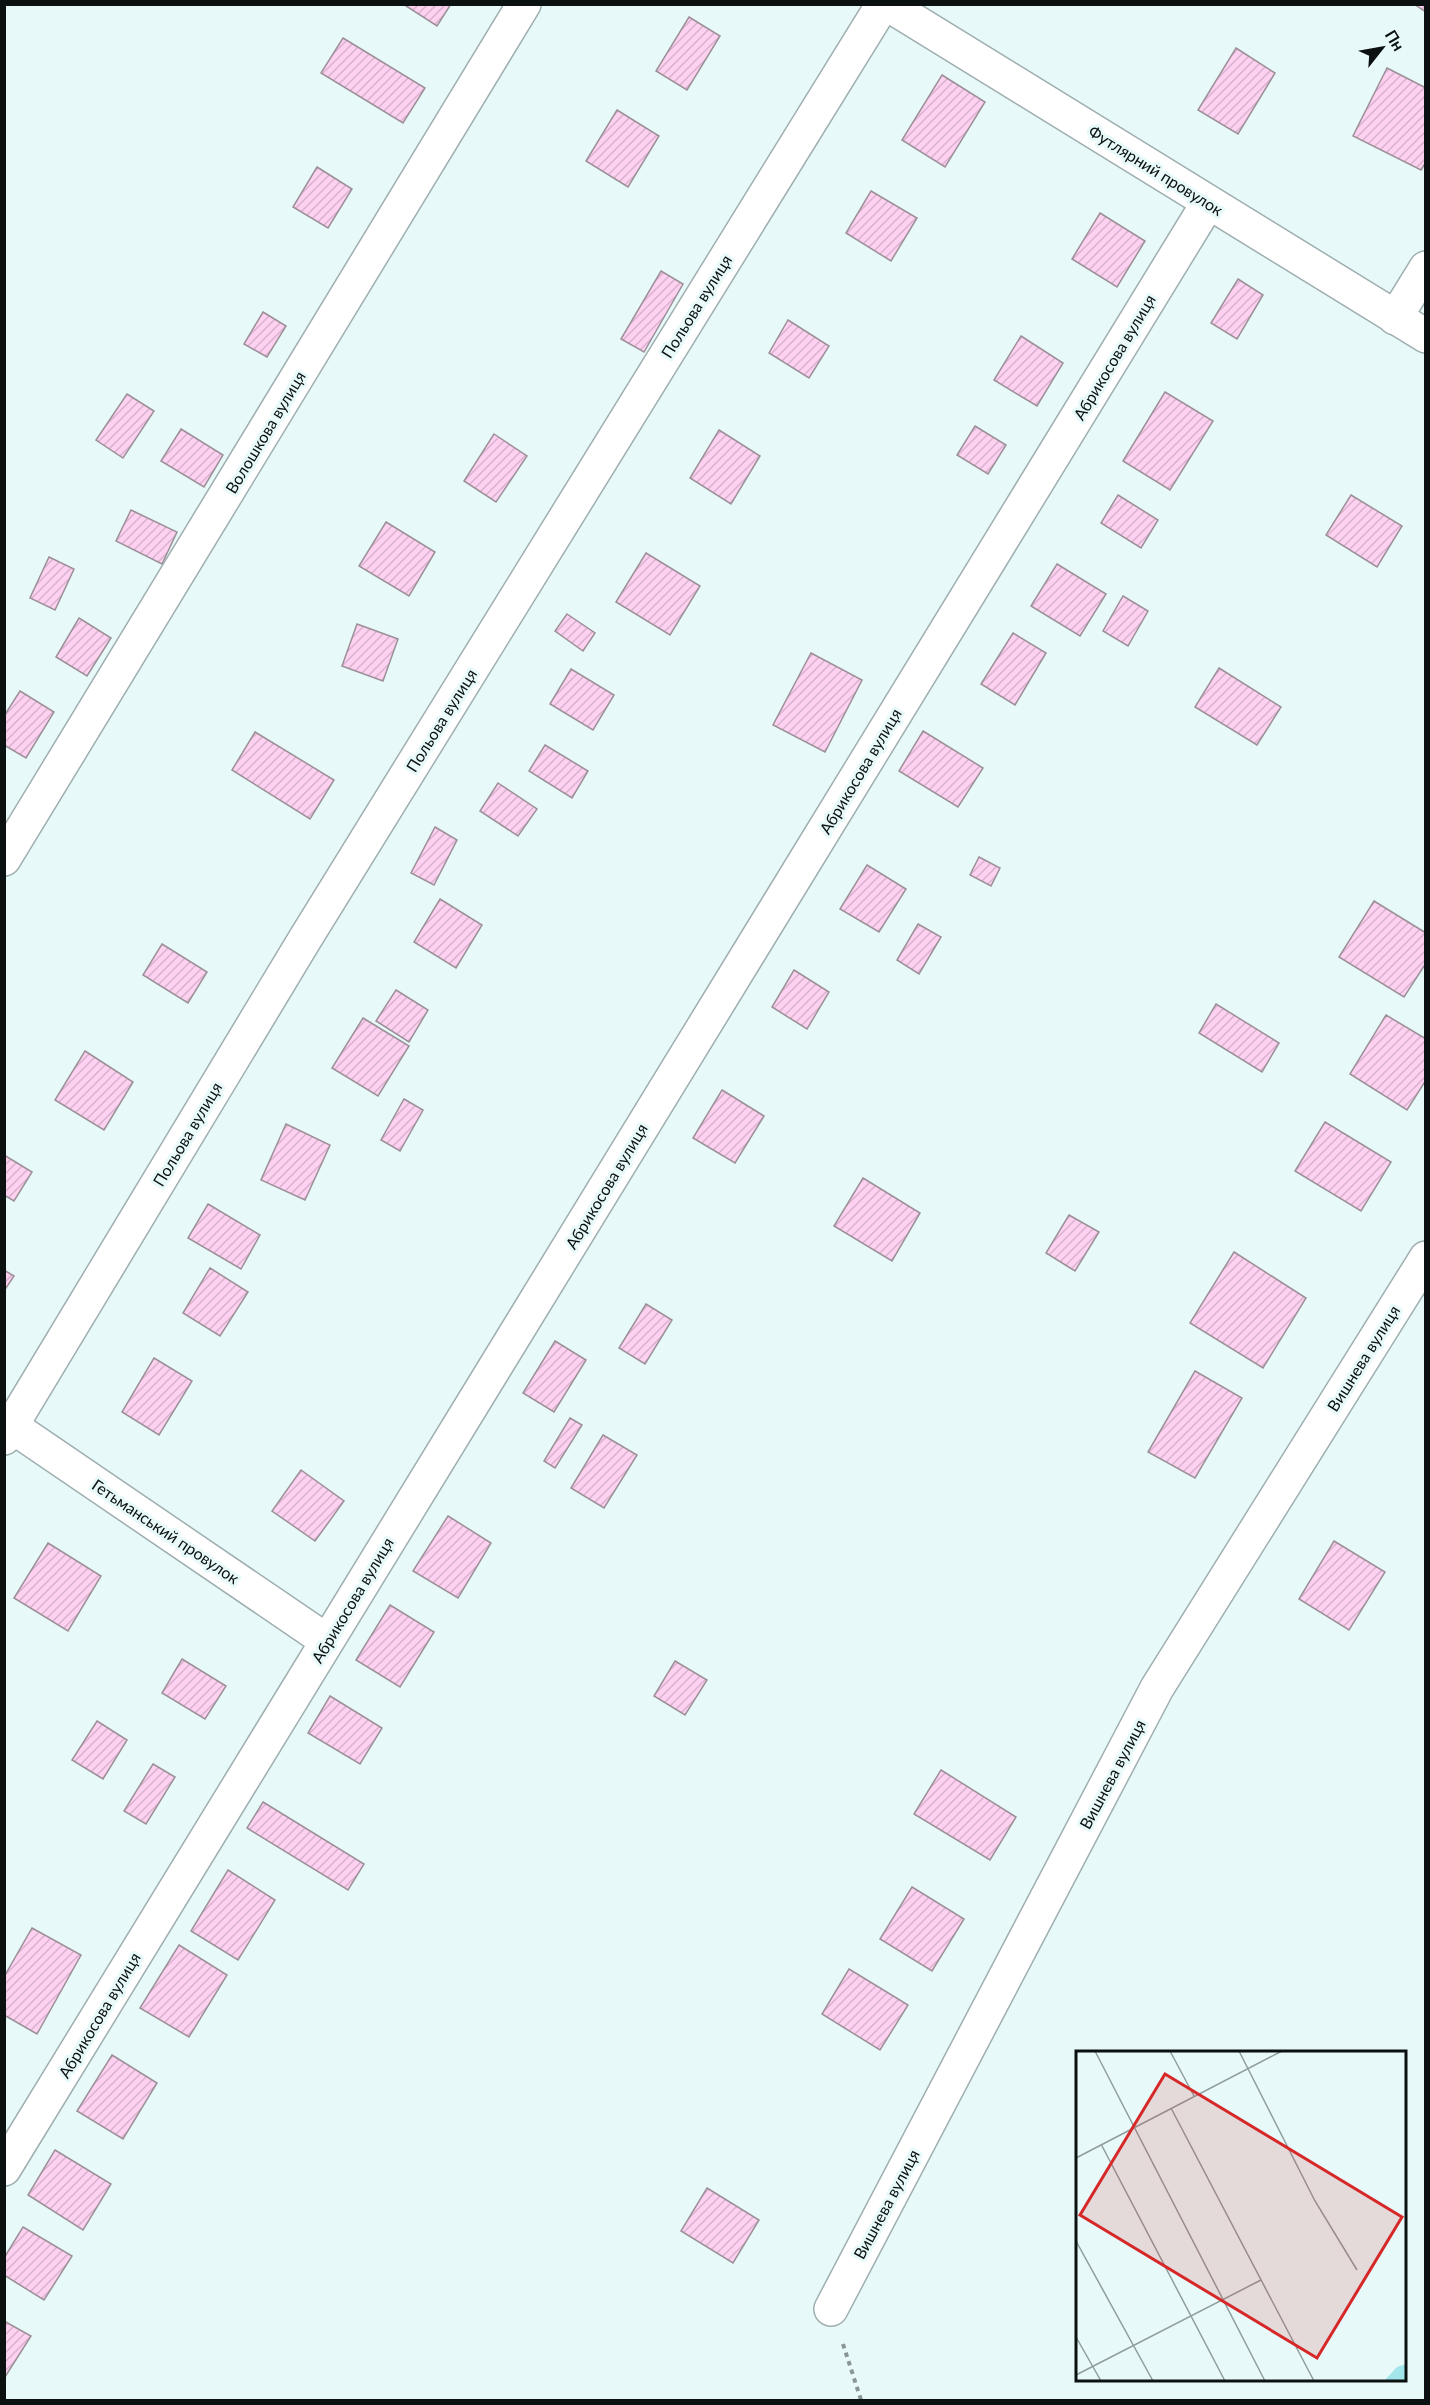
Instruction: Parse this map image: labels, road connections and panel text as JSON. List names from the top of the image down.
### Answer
{
  "streets": {
    "street": [
      "Футлярний провулок",
      "Польова вулиця",
      "Абрикосова вулиця",
      "Волошкова вулиця",
      "Вишнева вулиця",
      "Гетьманський провулок"
    ]
  },
  "crossings": [
    ["Футлярний провулок", "Польова вулиця"],
    ["Футлярний провулок", "Абрикосова вулиця"],
    ["Польова вулиця", "Гетьманський провулок"],
    ["Абрикосова вулиця", "Гетьманський провулок"]
  ],
  "north": "top right"
}
